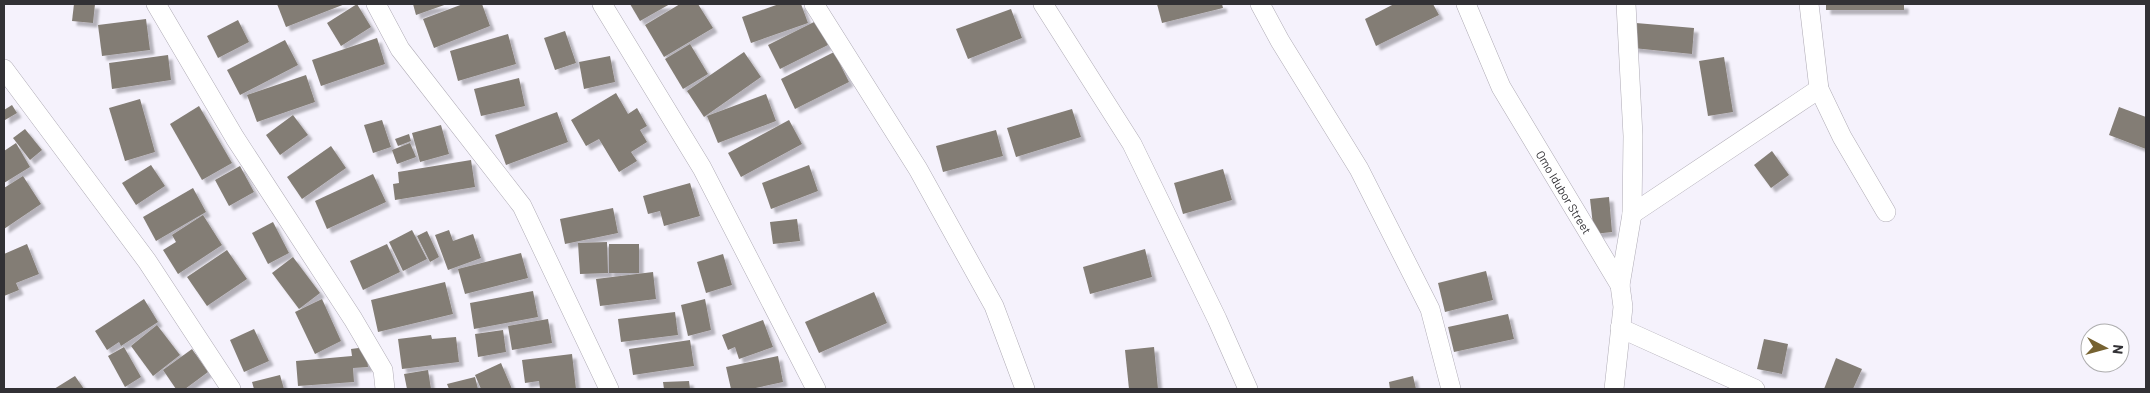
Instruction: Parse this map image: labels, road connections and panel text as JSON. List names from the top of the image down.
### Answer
{
  "streets": {
    "street": ["Omo Idubor Street"]
  },
  "north": "right"
}
